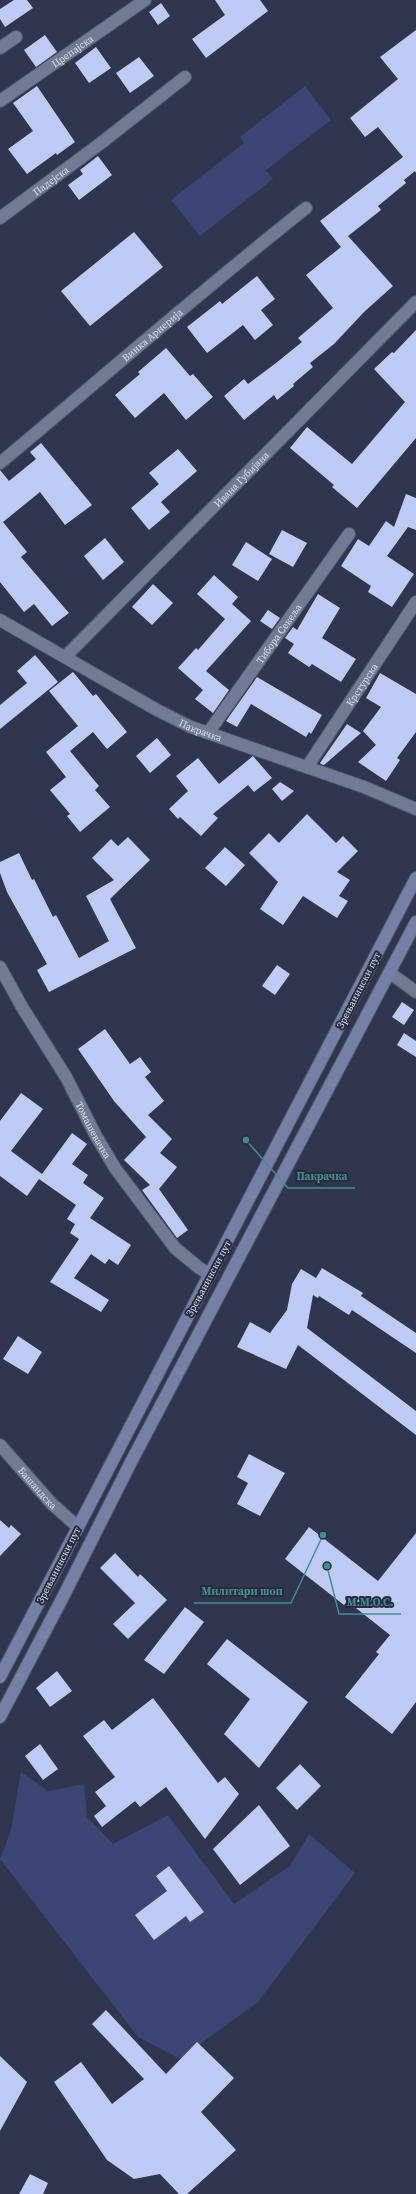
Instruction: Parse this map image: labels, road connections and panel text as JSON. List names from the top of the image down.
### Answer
{
  "streets": {
    "main road": ["Зрењанински пут"],
    "street": [
      "Црепајска",
      "Падејска",
      "Винка Арнерија",
      "Ивана Губијана",
      "Тибора Секеља",
      "Крстурска",
      "Пакрачка",
      "Томашевачка",
      "Башаидска"
    ]
  },
  "crossings": [
    ["Ивана Губијана", "Пакрачка"],
    ["Тибора Секеља", "Пакрачка"],
    ["Крстурска", "Пакрачка"],
    ["Зрењанински пут", "Томашевачка"],
    ["Зрењанински пут", "Башаидска"]
  ],
  "places": ["Пакрачка", "Милитари шоп", "M.M.O.C."]
}
